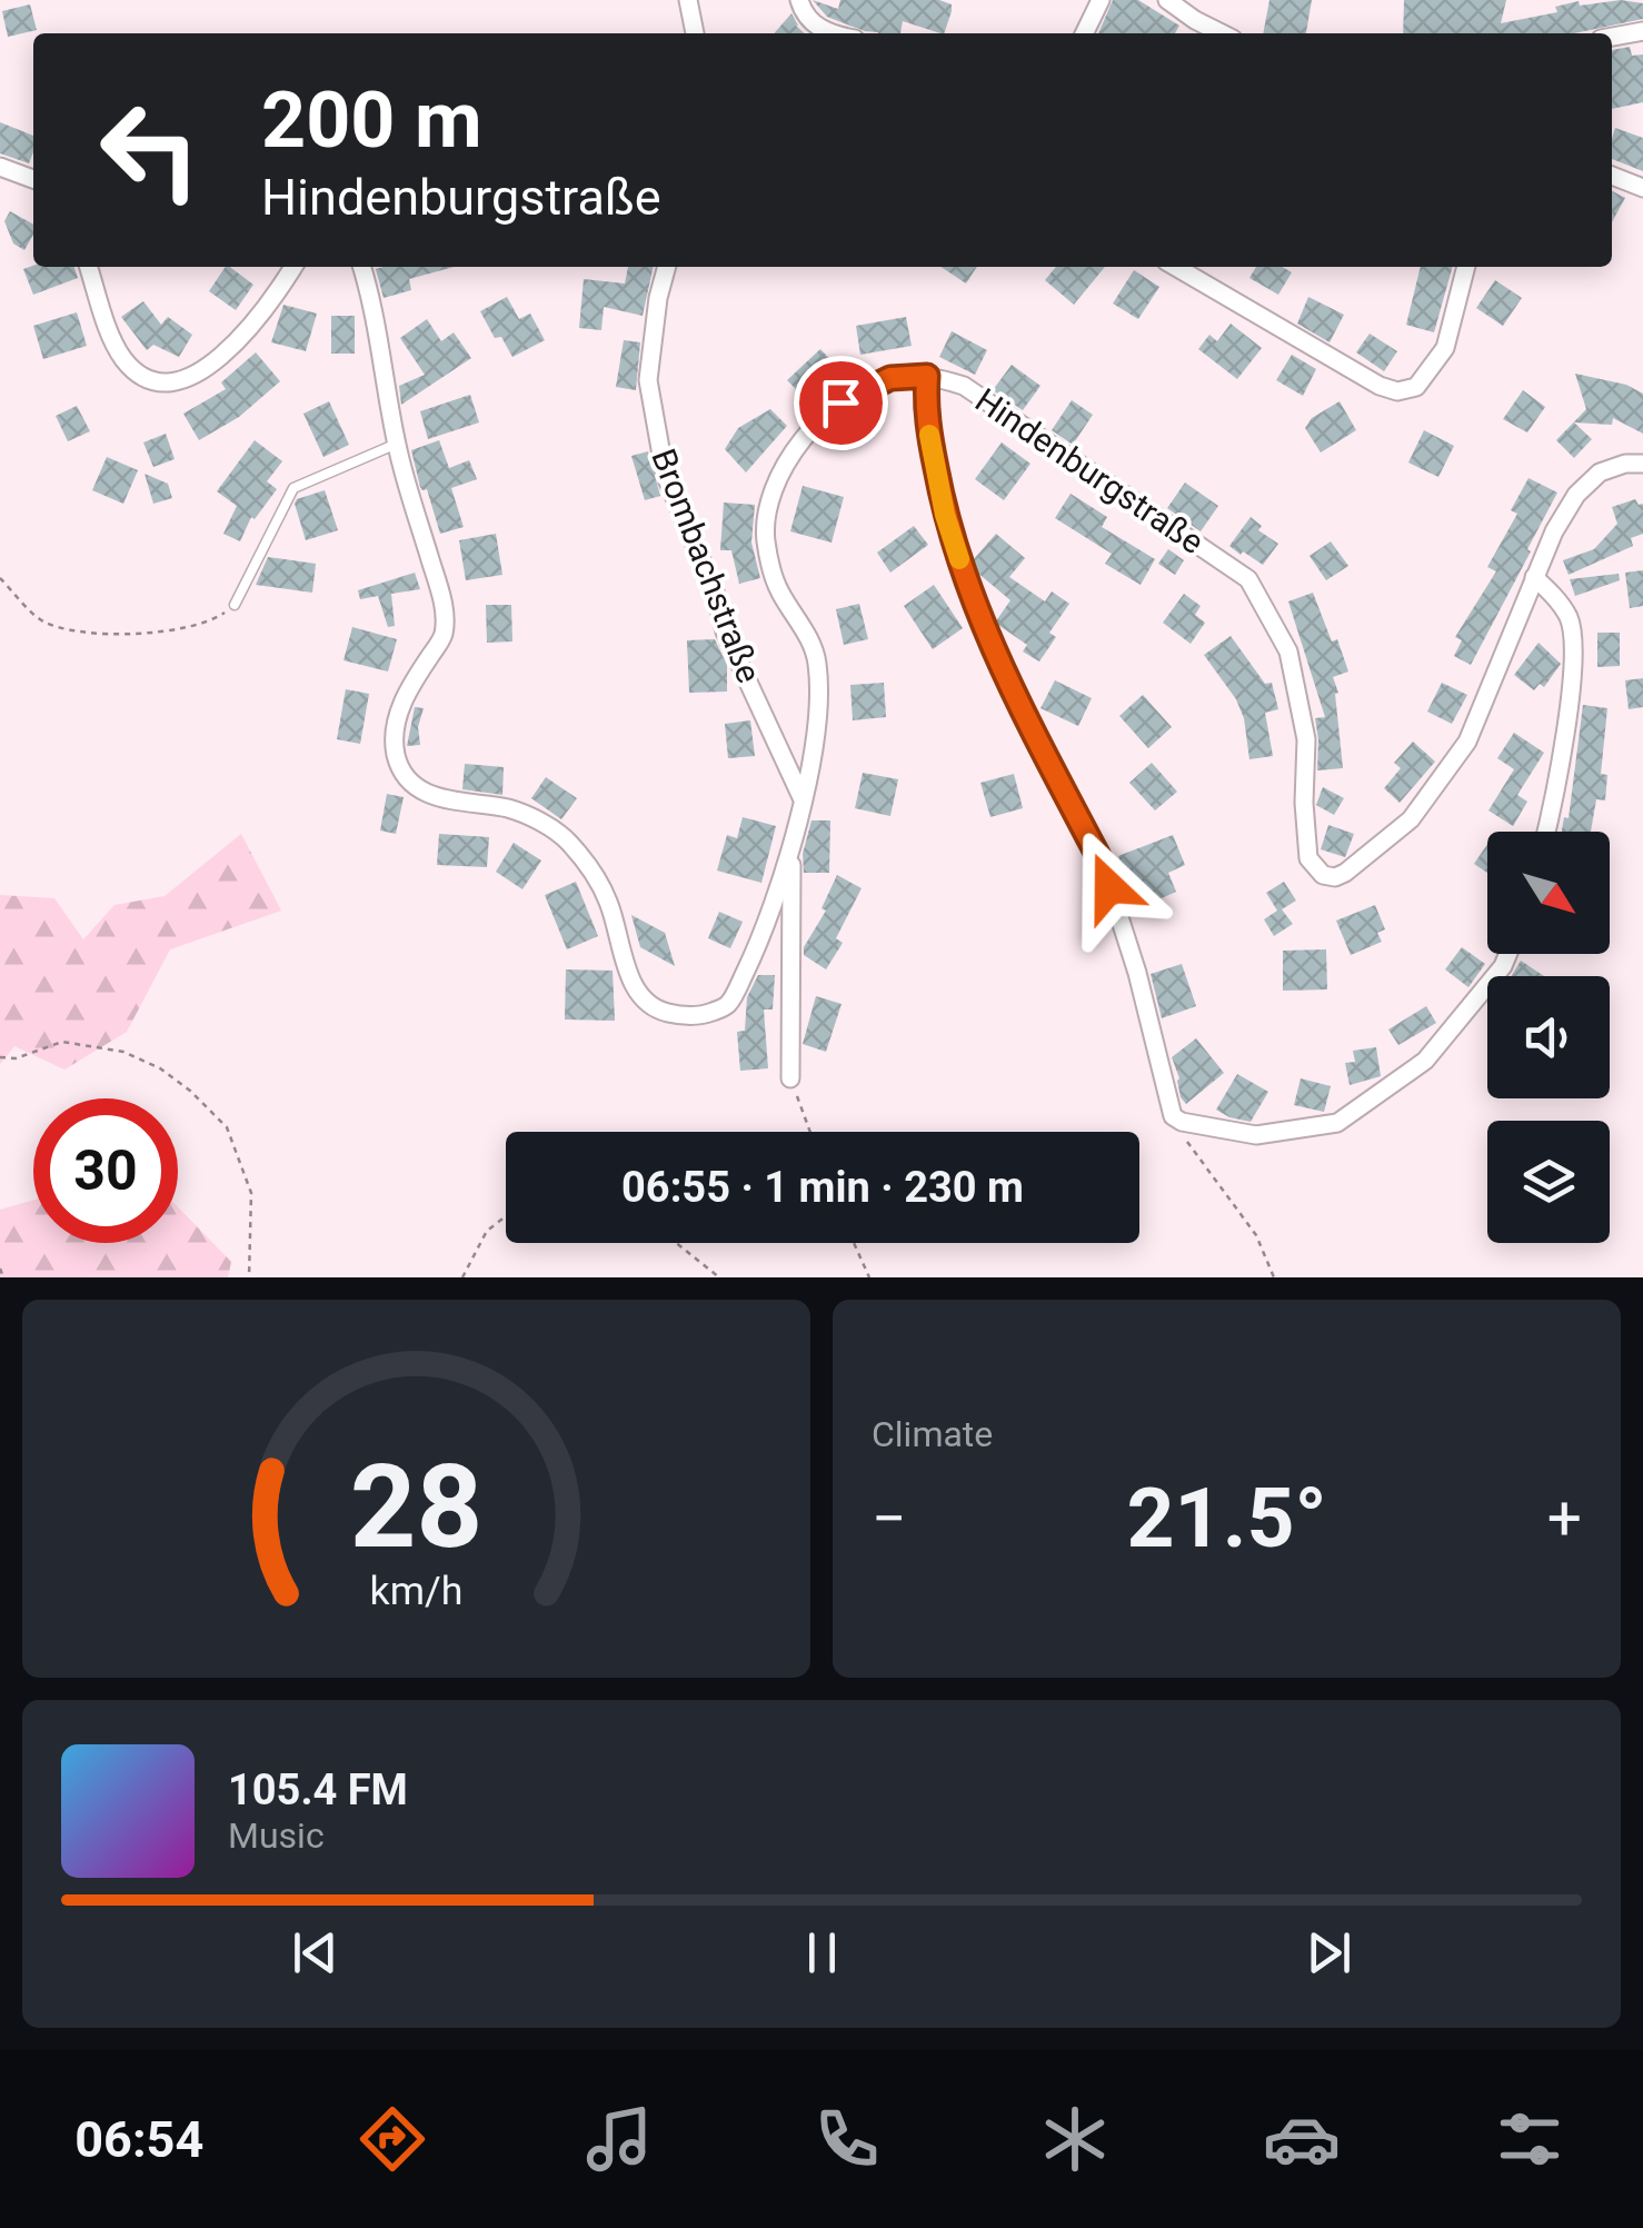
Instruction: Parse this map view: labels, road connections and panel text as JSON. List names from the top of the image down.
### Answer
{
  "streets": {
    "street": ["Hindenburgstraße", "Brombachstraße"]
  },
  "north": "bottom right",
  "page": {
    "turn": ["200 m", "Hindenburgstraße"],
    "limit": "30",
    "trip": "06:55 · 1 min · 230 m",
    "tile": "Climate",
    "heat": ["−", "21.5°", "+"],
    "song": ["105.4 FM", "Music"],
    "tabs": "06:54",
    "gauge": ["28", "km/h"]
  }
}
